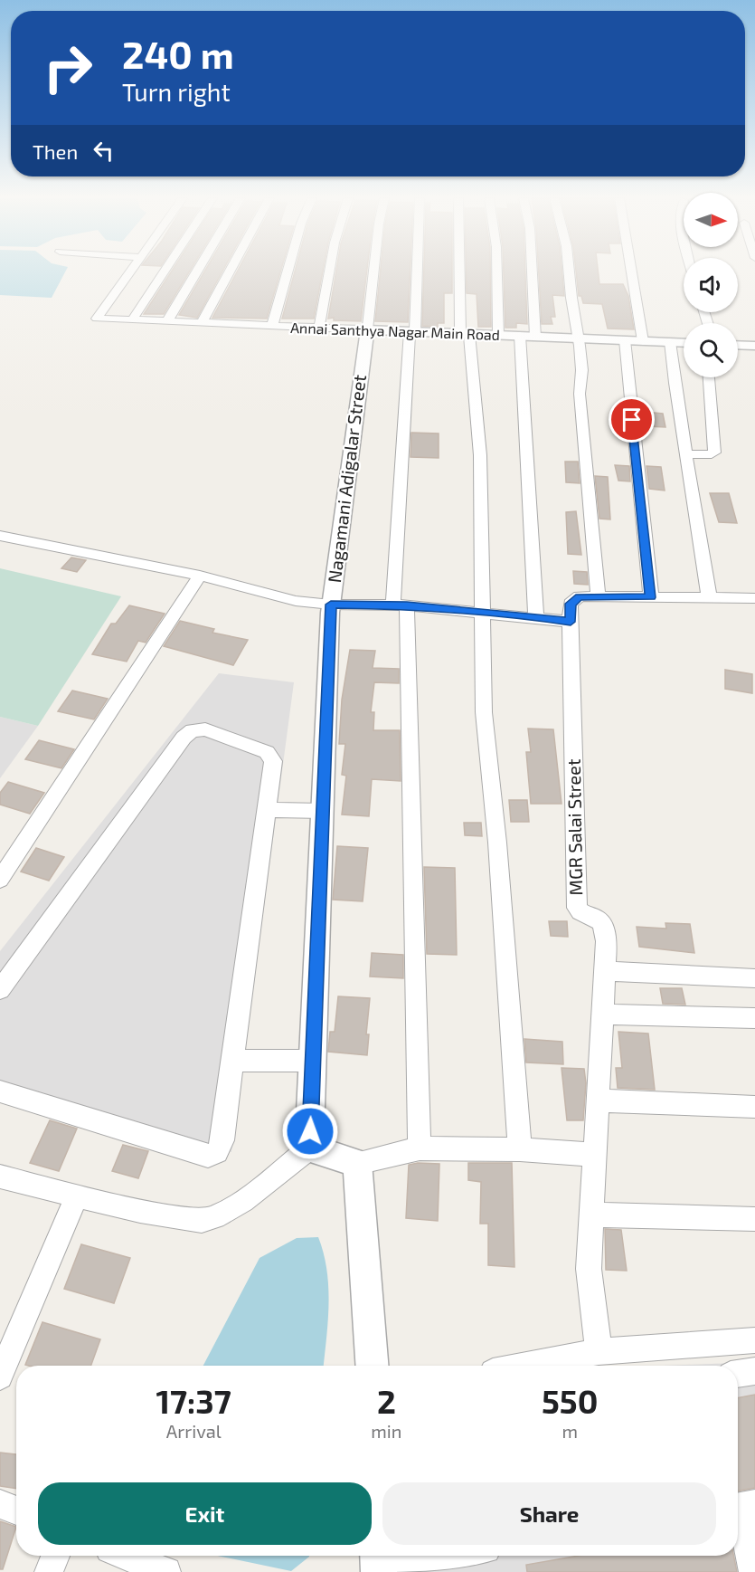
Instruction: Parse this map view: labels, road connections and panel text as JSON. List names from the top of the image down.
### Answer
{
  "streets": {
    "street": ["Annai Santhya Nagar Main Road", "Nagamani Adigalar Street", "MGR Salai Street"]
  },
  "crossings": [
    ["Annai Santhya Nagar Main Road", "Nagamani Adigalar Street"]
  ],
  "north": "right",
  "page": {
    "turn": ["240 m", "Turn right"],
    "then": "Then",
    "eta": [
      "17:37",
      "Arrival",
      "2",
      "min",
      "550",
      "m"
    ],
    "buttons": ["Exit", "Share"]
  }
}
